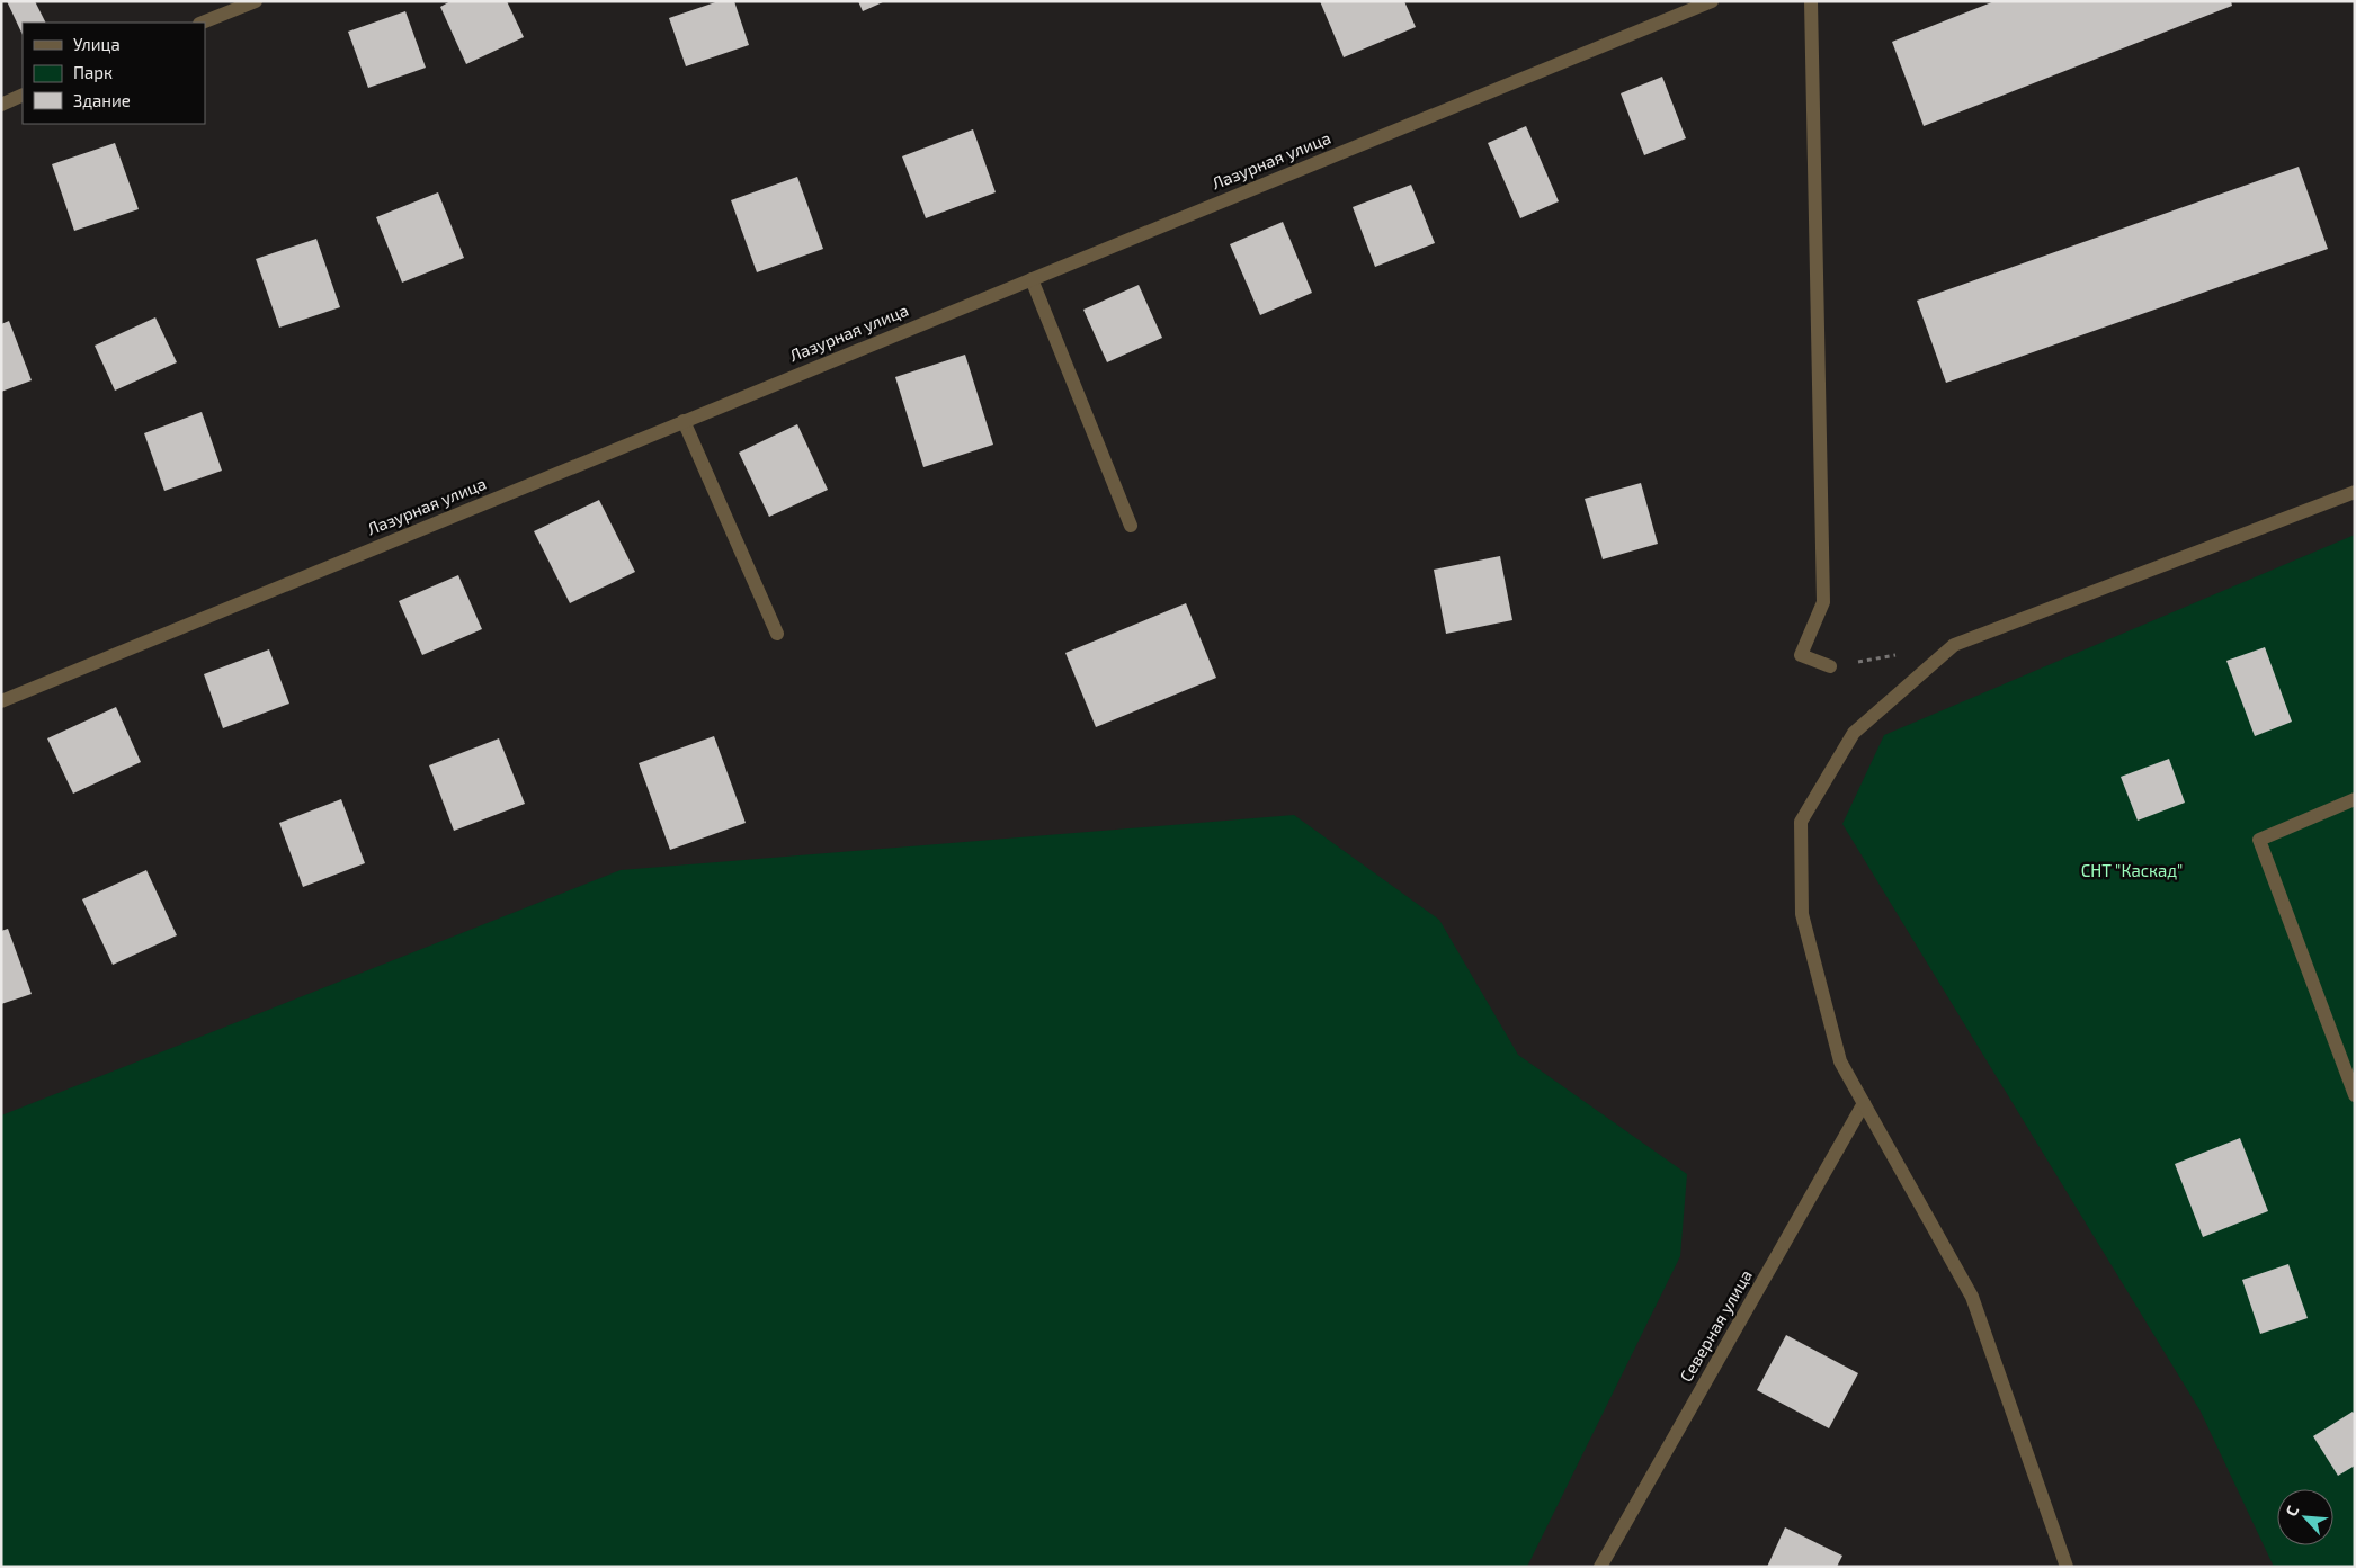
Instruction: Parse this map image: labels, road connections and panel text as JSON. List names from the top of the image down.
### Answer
{
  "streets": {
    "street": ["Лазурная улица", "Северная улица"]
  },
  "parks": ["СНТ \"Каскад\""],
  "legend": ["Улица", "Парк", "Здание"],
  "north": "top left"
}
